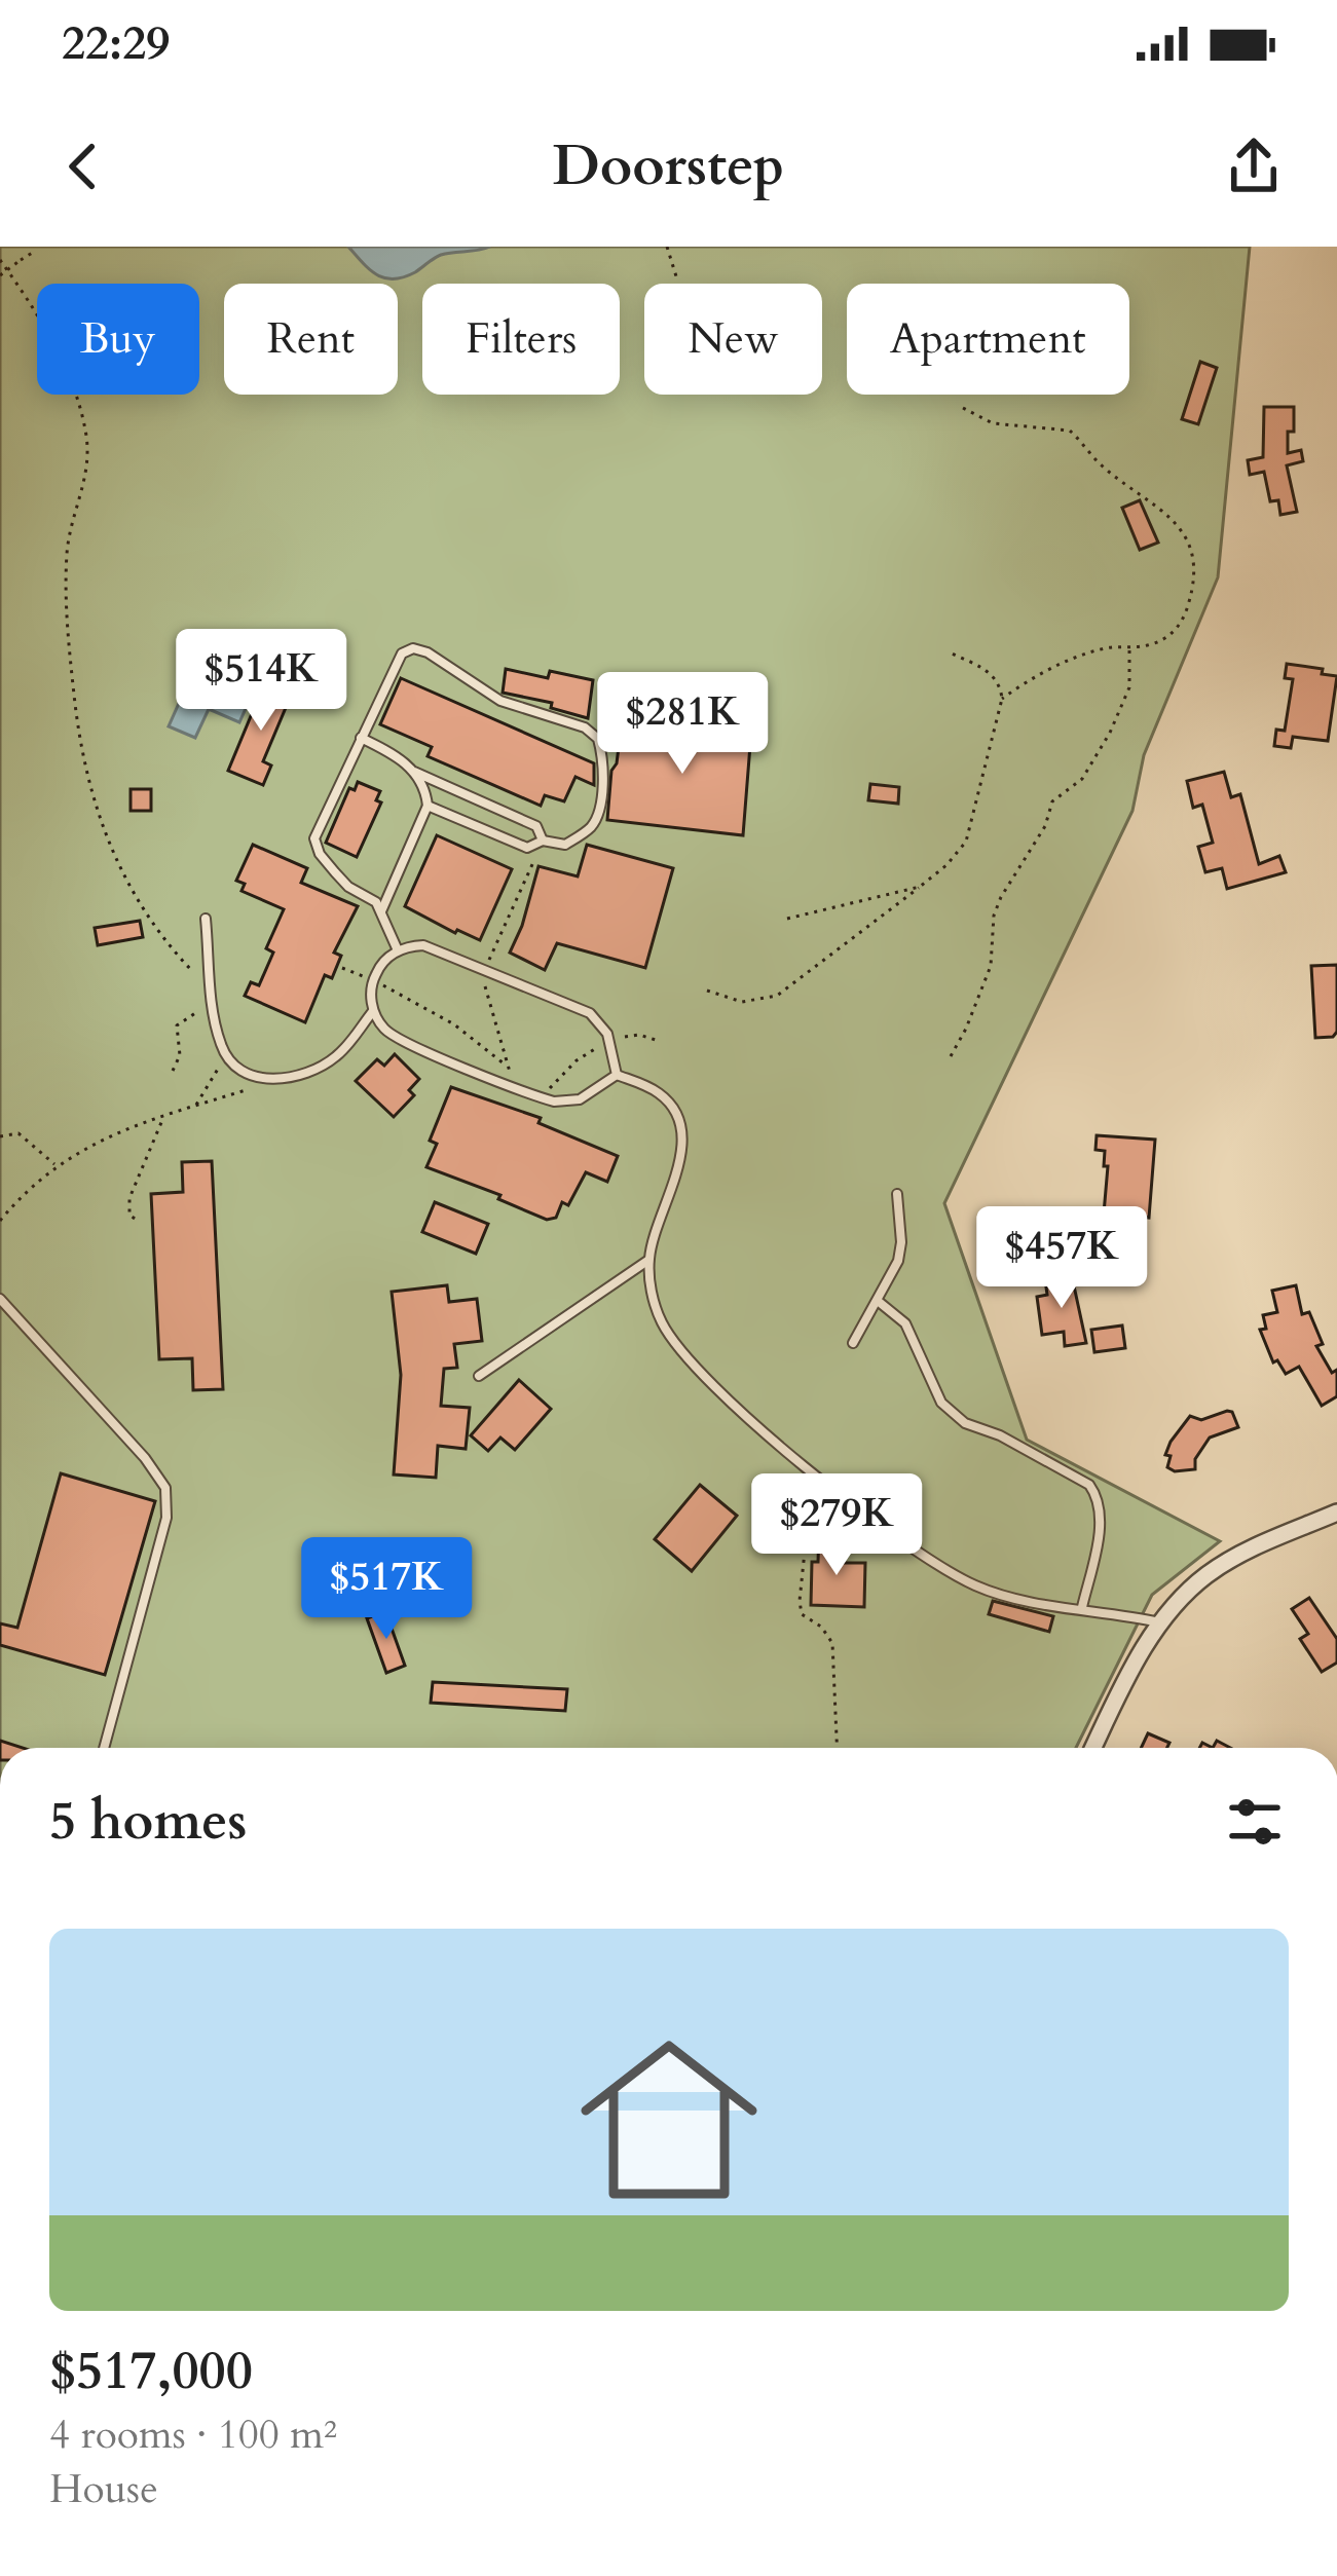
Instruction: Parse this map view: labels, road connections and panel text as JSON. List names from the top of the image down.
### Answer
{
  "page": {
    "status": "22:29",
    "header": "Doorstep",
    "chip": [
      "Buy",
      "Rent",
      "Filters",
      "New",
      "Apartment"
    ],
    "price": [
      "$514K",
      "$281K",
      "$457K",
      "$279K",
      "$517K"
    ],
    "heading": "5 homes",
    "list": [
      {
        "name": "$517,000",
        "note": "4 rooms · 100 m² · House"
      }
    ]
  }
}
